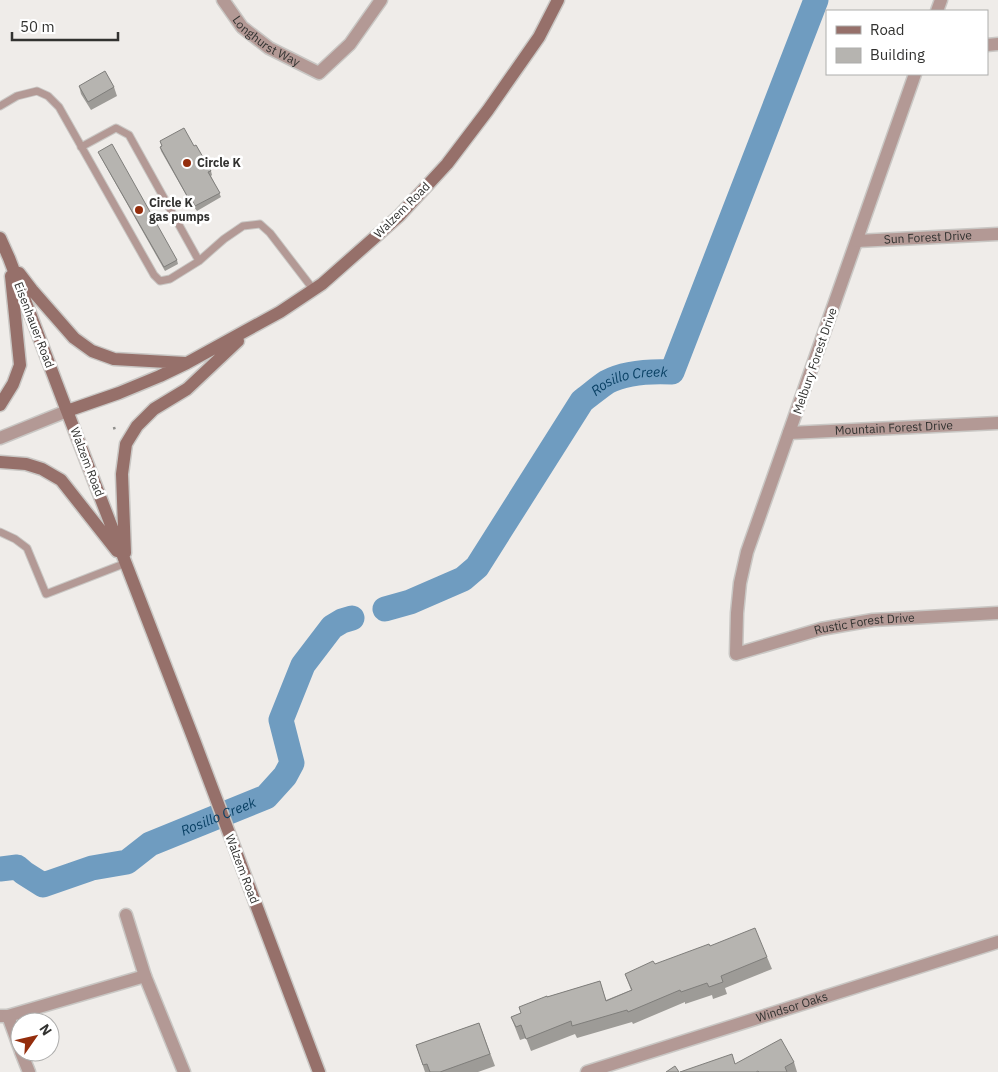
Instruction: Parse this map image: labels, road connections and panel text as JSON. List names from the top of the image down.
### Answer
{
  "streets": {
    "main road": ["Walzem Road", "Eisenhauer Road"],
    "street": [
      "Longhurst Way",
      "Sun Forest Drive",
      "Melbury Forest Drive",
      "Mountain Forest Drive",
      "Rustic Forest Drive",
      "Windsor Oaks"
    ]
  },
  "crossings": [
    ["Walzem Road", "Eisenhauer Road"],
    ["Sun Forest Drive", "Melbury Forest Drive"],
    ["Melbury Forest Drive", "Mountain Forest Drive"],
    ["Melbury Forest Drive", "Rustic Forest Drive"]
  ],
  "water": ["Rosillo Creek"],
  "places": ["Circle K", "Circle K gas pumps"],
  "legend": ["Road", "Building"],
  "scale_bar": "50 m",
  "north": "top right"
}
